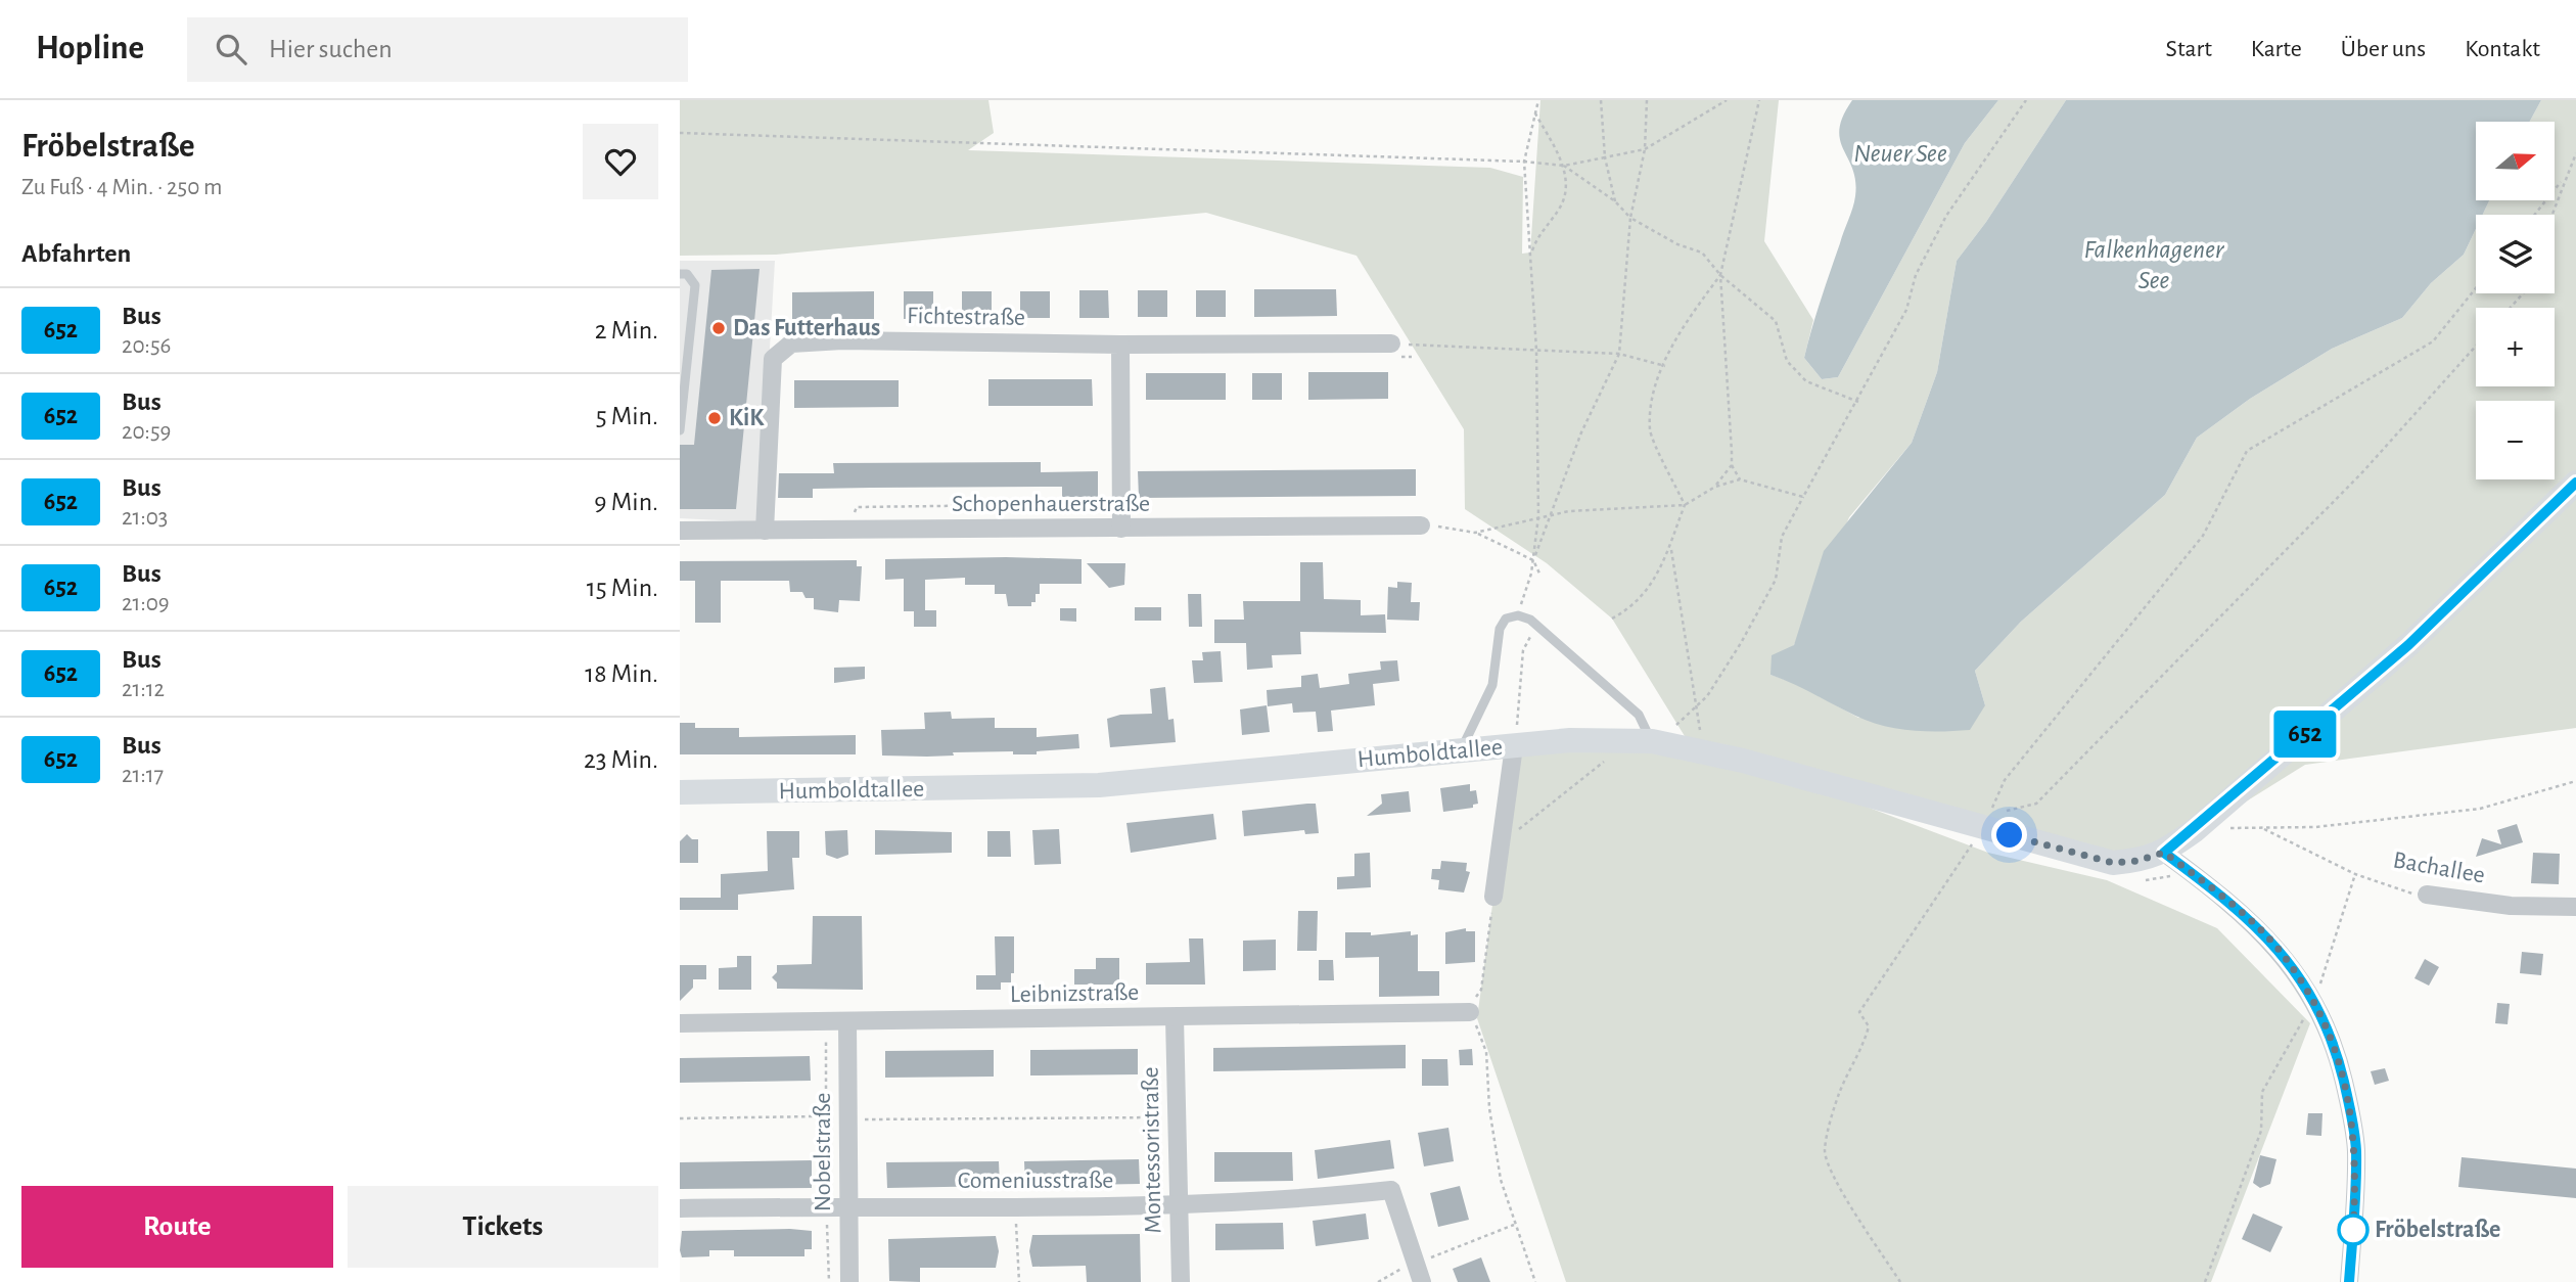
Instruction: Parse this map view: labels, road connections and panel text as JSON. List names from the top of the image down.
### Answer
{
  "streets": {
    "street": [
      "Fichtestraße",
      "Schopenhauerstraße",
      "Humboldtallee",
      "Bachallee",
      "Leibnizstraße",
      "Montessoristraße",
      "Nobelstraße",
      "Comeniusstraße"
    ]
  },
  "crossings": [
    ["Fichtestraße", "Schopenhauerstraße"],
    ["Leibnizstraße", "Montessoristraße"],
    ["Leibnizstraße", "Nobelstraße"],
    ["Montessoristraße", "Comeniusstraße"],
    ["Nobelstraße", "Comeniusstraße"]
  ],
  "water": ["Neuer See", "Falkenhagener See"],
  "places": ["Das Futterhaus", "KiK", "Fröbelstraße"],
  "lines": ["bus line 652"],
  "north": "right",
  "page": {
    "header": "Hopline",
    "search": "Hier suchen",
    "nav": [
      "Start",
      "Karte",
      "Über uns",
      "Kontakt"
    ],
    "heading": [
      ["Fröbelstraße", "Zu Fuß · 4 Min. · 250 m"],
      "Abfahrten"
    ],
    "on_map": "652",
    "map_buttons": ["+", "−"],
    "list": [
      {
        "mark": "652",
        "name": "Bus",
        "note": "20:56",
        "value": "2 Min."
      },
      {
        "mark": "652",
        "name": "Bus",
        "note": "20:59",
        "value": "5 Min."
      },
      {
        "mark": "652",
        "name": "Bus",
        "note": "21:03",
        "value": "9 Min."
      },
      {
        "mark": "652",
        "name": "Bus",
        "note": "21:09",
        "value": "15 Min."
      },
      {
        "mark": "652",
        "name": "Bus",
        "note": "21:12",
        "value": "18 Min."
      },
      {
        "mark": "652",
        "name": "Bus",
        "note": "21:17",
        "value": "23 Min."
      }
    ],
    "buttons": ["Route", "Tickets"]
  }
}
